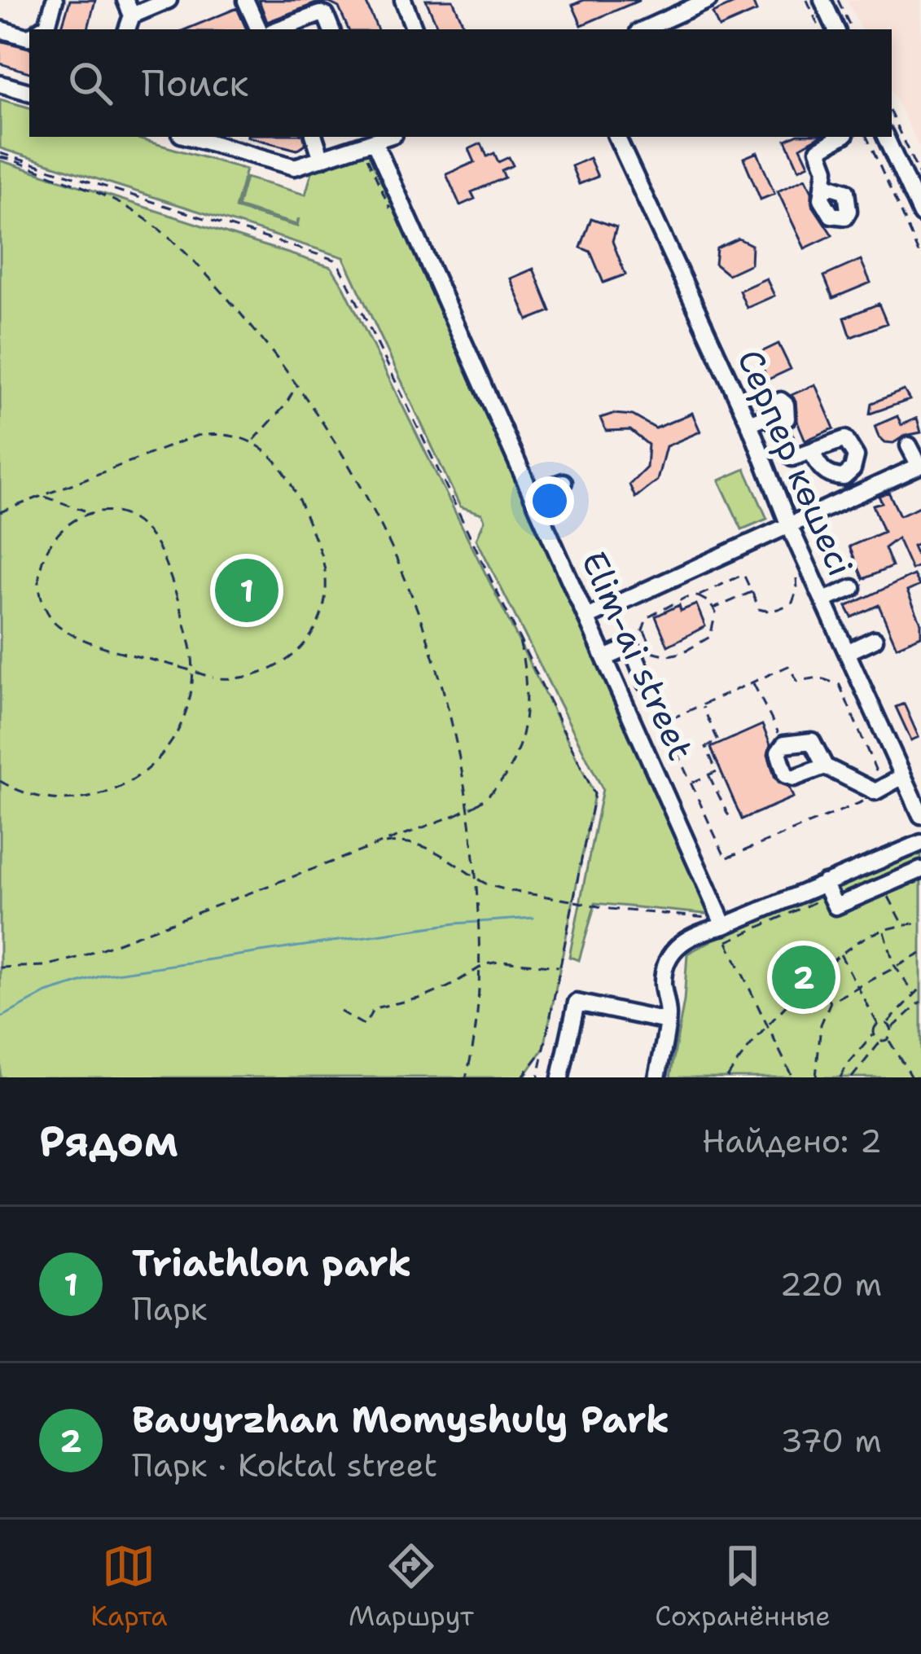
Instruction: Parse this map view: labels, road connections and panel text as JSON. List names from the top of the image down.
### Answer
{
  "streets": {
    "street": ["Серпер көшесі", "Elim-ai street"]
  },
  "page": {
    "search": "Поиск",
    "pins": ["1", "2"],
    "heading": ["Рядом", "Найдено: 2"],
    "list": [
      {
        "mark": "1",
        "name": "Triathlon park",
        "note": "Парк",
        "value": "220 m"
      },
      {
        "mark": "2",
        "name": "Bauyrzhan Momyshuly Park",
        "note": "Парк · Koktal street",
        "value": "370 m"
      }
    ],
    "nav": ["Карта", "Маршрут", "Сохранённые"]
  }
}
